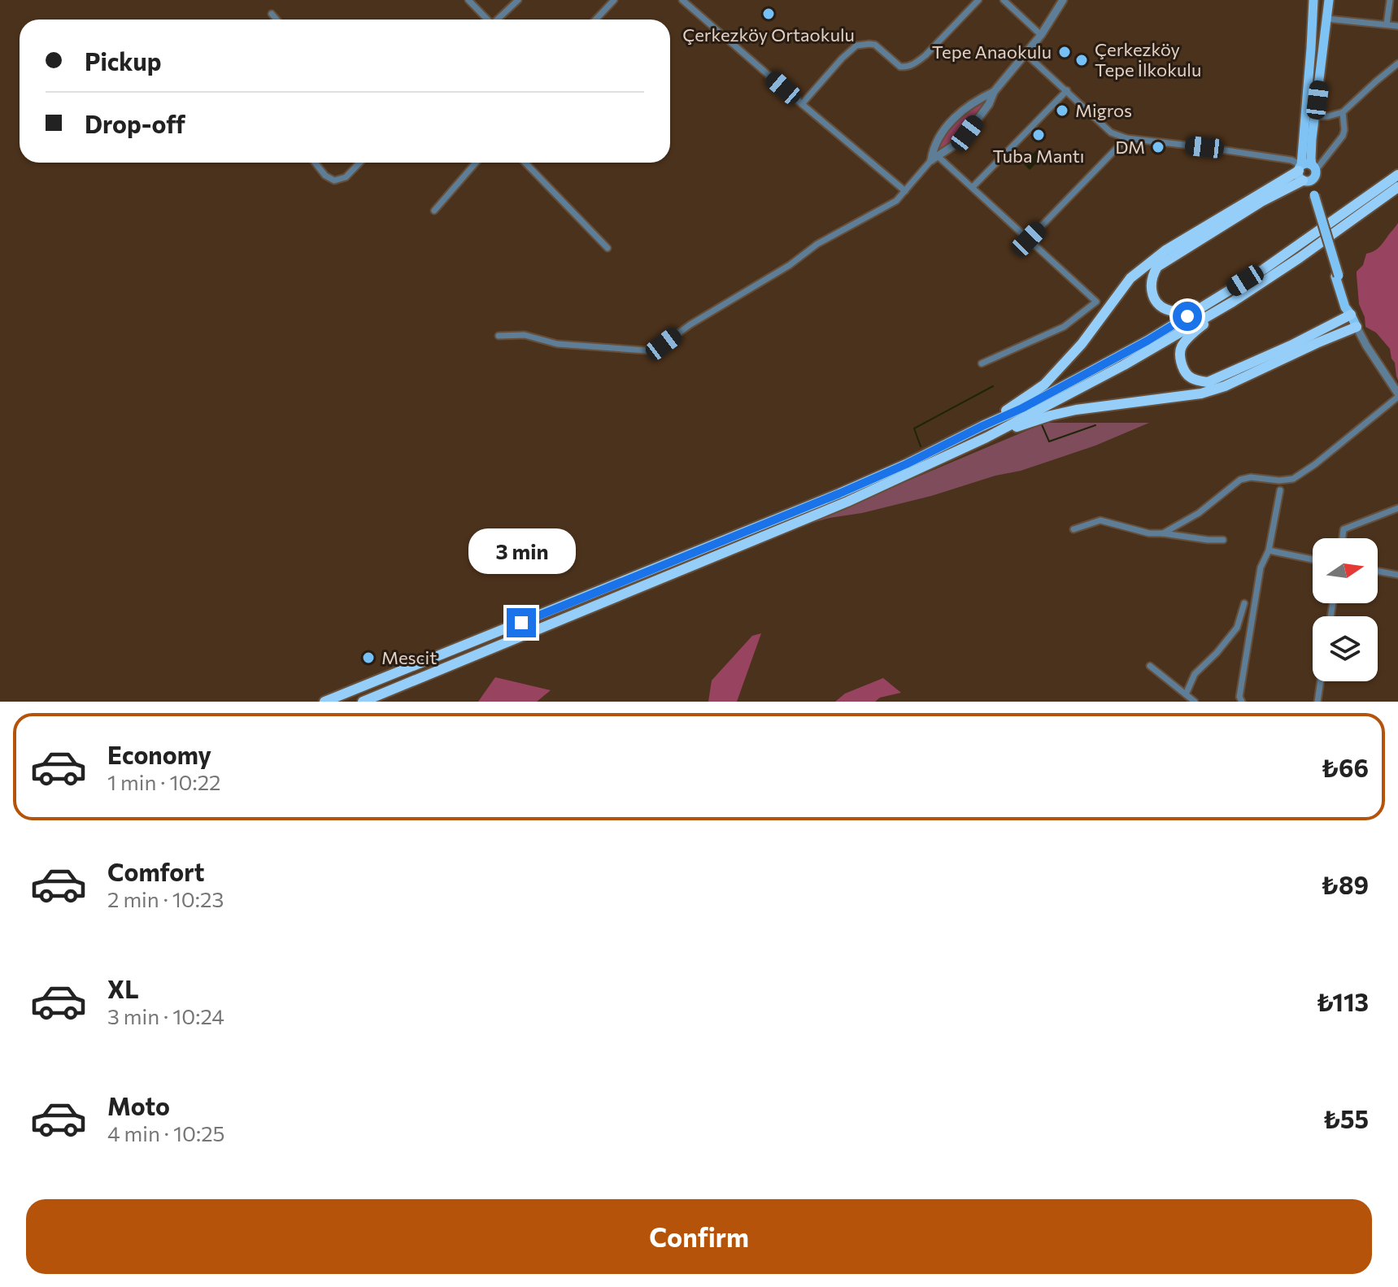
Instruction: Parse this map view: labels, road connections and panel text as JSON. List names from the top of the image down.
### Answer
{
  "places": [
    "Çerkezköy Ortaokulu",
    "Tepe Anaokulu",
    "Çerkezköy Tepe İlkokulu",
    "Migros",
    "Tuba Mantı",
    "DM",
    "Mescit"
  ],
  "north": "right",
  "page": {
    "banner": ["Pickup", "Drop-off"],
    "bubble": "3 min",
    "list": [
      {
        "name": "Economy",
        "note": "1 min · 10:22",
        "value": "₺66"
      },
      {
        "name": "Comfort",
        "note": "2 min · 10:23",
        "value": "₺89"
      },
      {
        "name": "XL",
        "note": "3 min · 10:24",
        "value": "₺113"
      },
      {
        "name": "Moto",
        "note": "4 min · 10:25",
        "value": "₺55"
      }
    ],
    "buttons": "Confirm"
  }
}
